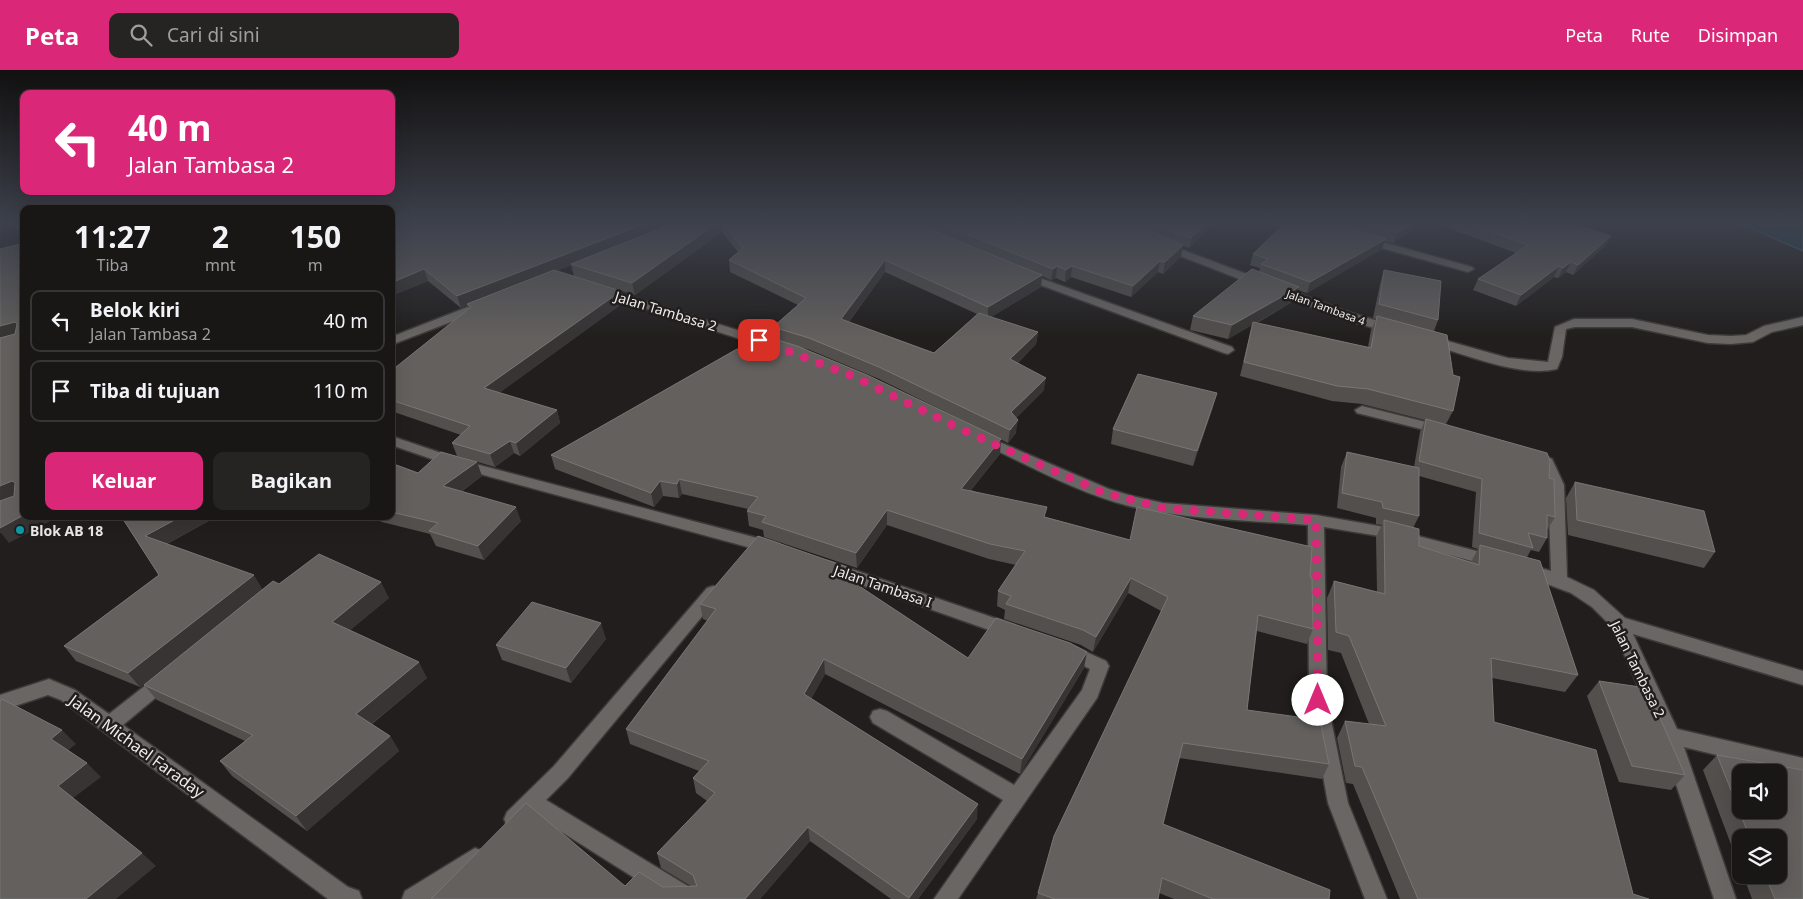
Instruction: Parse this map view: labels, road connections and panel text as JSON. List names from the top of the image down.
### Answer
{
  "streets": {
    "street": [
      "Jalan Tambasa 4",
      "Jalan Tambasa 2",
      "Jalan Tambasa I",
      "Jalan Michael Faraday"
    ]
  },
  "places": ["Blok AB 18"],
  "page": {
    "header": "Peta",
    "search": "Cari di sini",
    "nav": ["Peta", "Rute", "Disimpan"],
    "turn": ["40 m", "Jalan Tambasa 2"],
    "eta": [
      "11:27",
      "Tiba",
      "2",
      "mnt",
      "150",
      "m"
    ],
    "list": [
      {
        "name": "Belok kiri",
        "note": "Jalan Tambasa 2",
        "value": "40 m"
      },
      {
        "name": "Tiba di tujuan",
        "value": "110 m"
      }
    ],
    "buttons": ["Keluar", "Bagikan"]
  }
}
